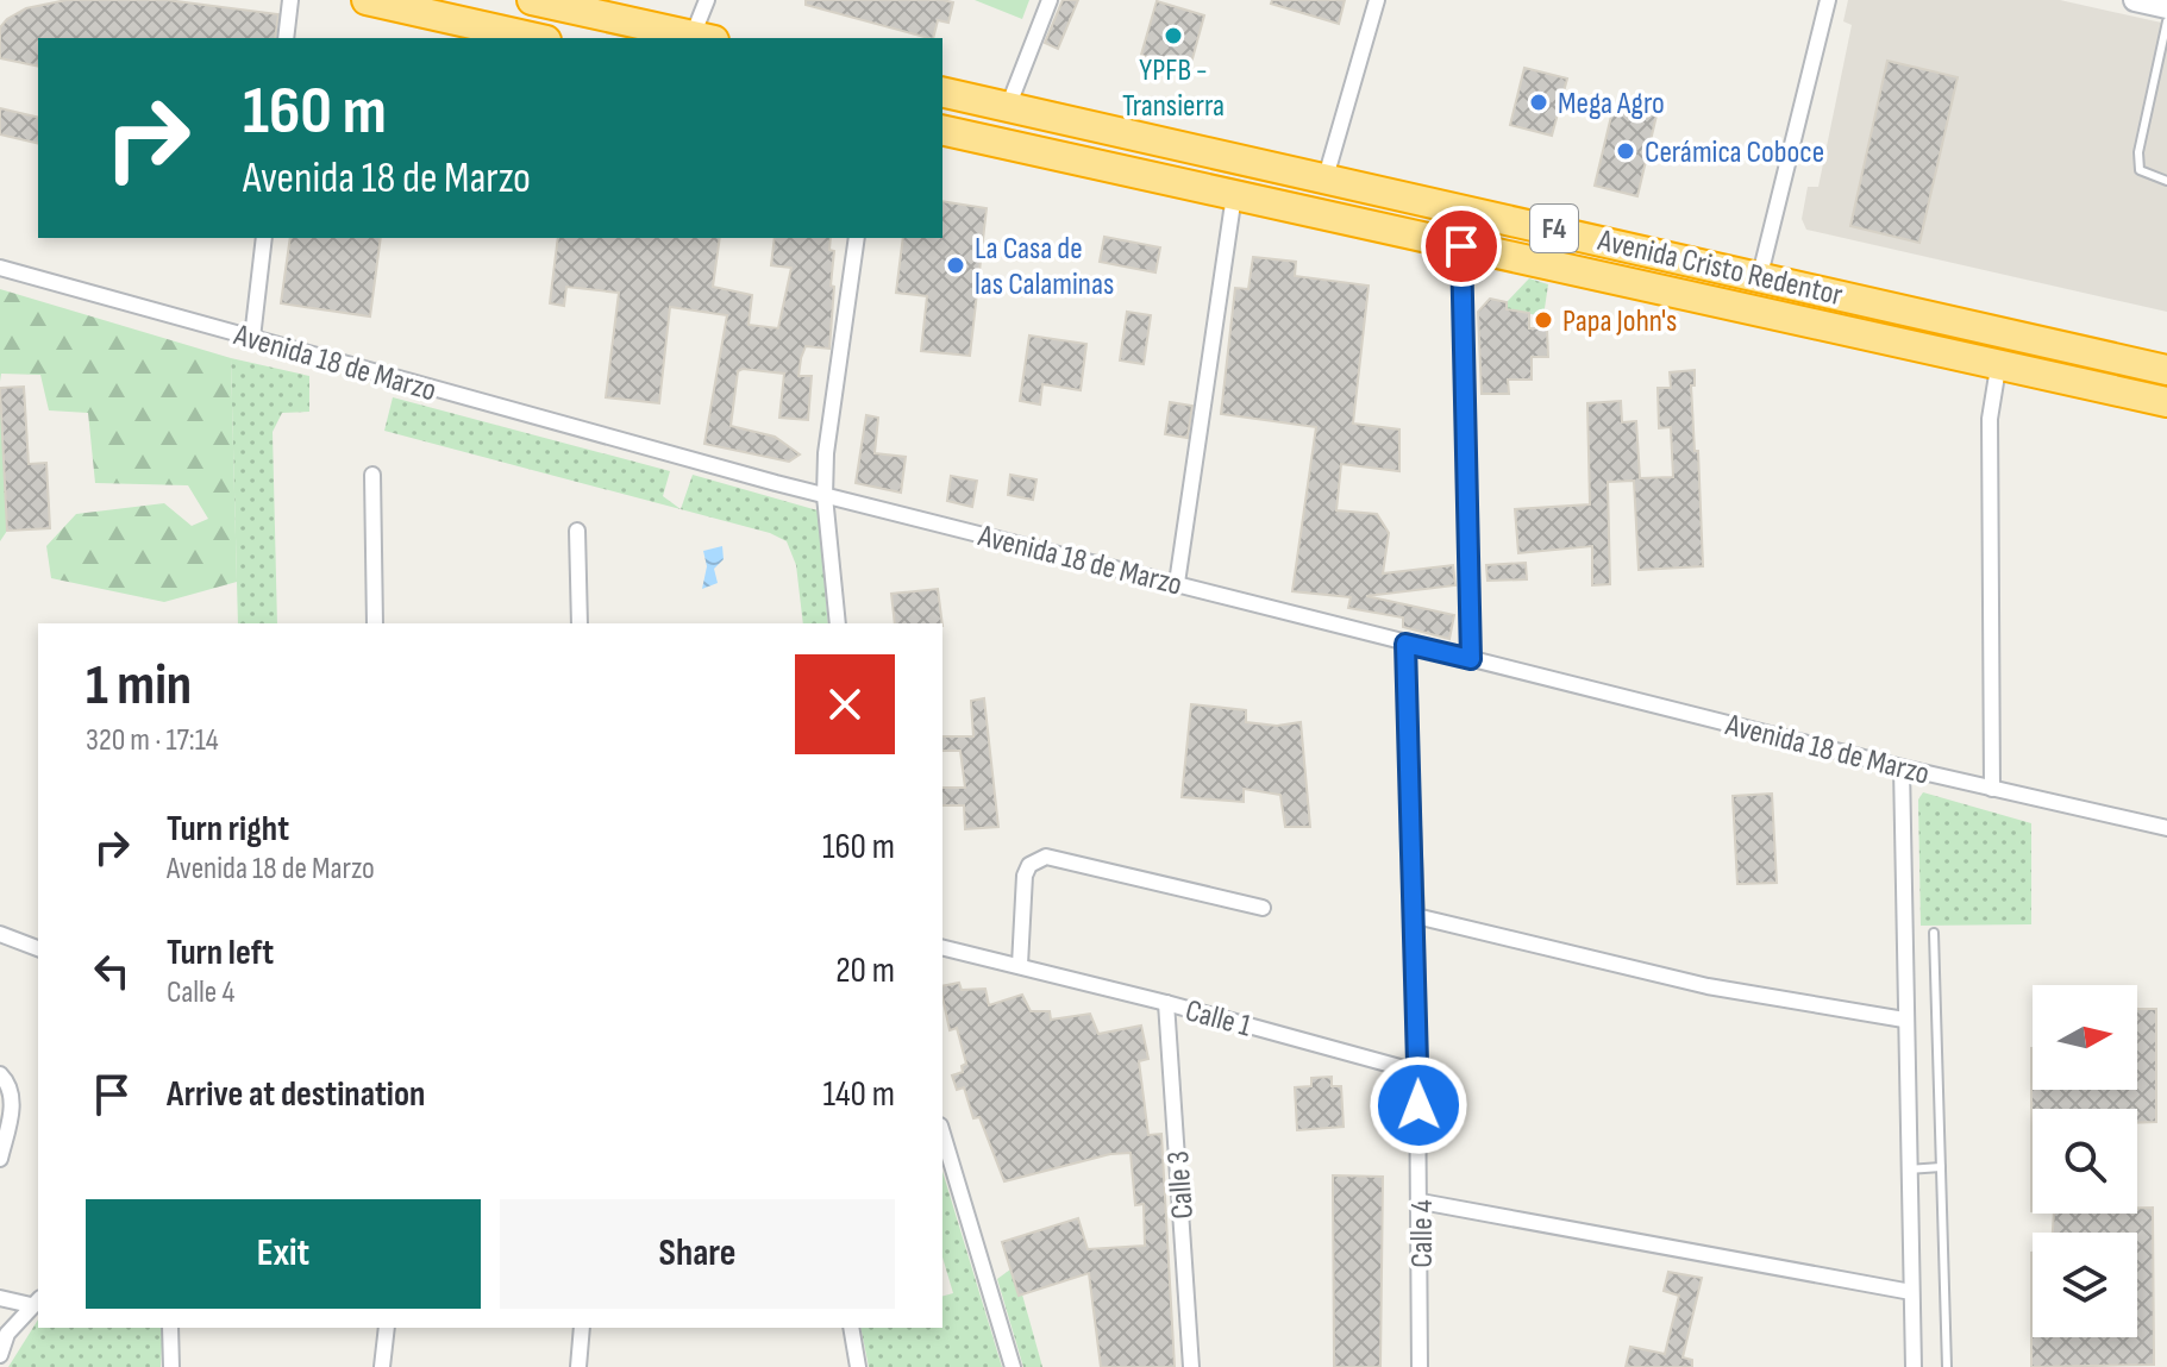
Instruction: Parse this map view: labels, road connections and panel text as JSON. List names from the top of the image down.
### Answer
{
  "streets": {
    "highway": ["F4", "Avenida Cristo Redentor"],
    "street": [
      "Avenida 18 de Marzo",
      "Calle 1",
      "Calle 3",
      "Calle 4"
    ]
  },
  "crossings": [
    ["Avenida 18 de Marzo", "Calle 4"],
    ["Calle 1", "Calle 3"],
    ["Calle 1", "Calle 4"]
  ],
  "places": [
    "YPFB - Transierra",
    "Mega Agro",
    "Cerámica Coboce",
    "La Casa de las Calaminas",
    "Papa John's"
  ],
  "north": "right",
  "page": {
    "turn": ["160 m", "Avenida 18 de Marzo"],
    "heading": ["1 min", "320 m · 17:14"],
    "list": [
      {
        "name": "Turn right",
        "note": "Avenida 18 de Marzo",
        "value": "160 m"
      },
      {
        "name": "Turn left",
        "note": "Calle 4",
        "value": "20 m"
      },
      {
        "name": "Arrive at destination",
        "value": "140 m"
      }
    ],
    "buttons": ["Exit", "Share"]
  }
}
